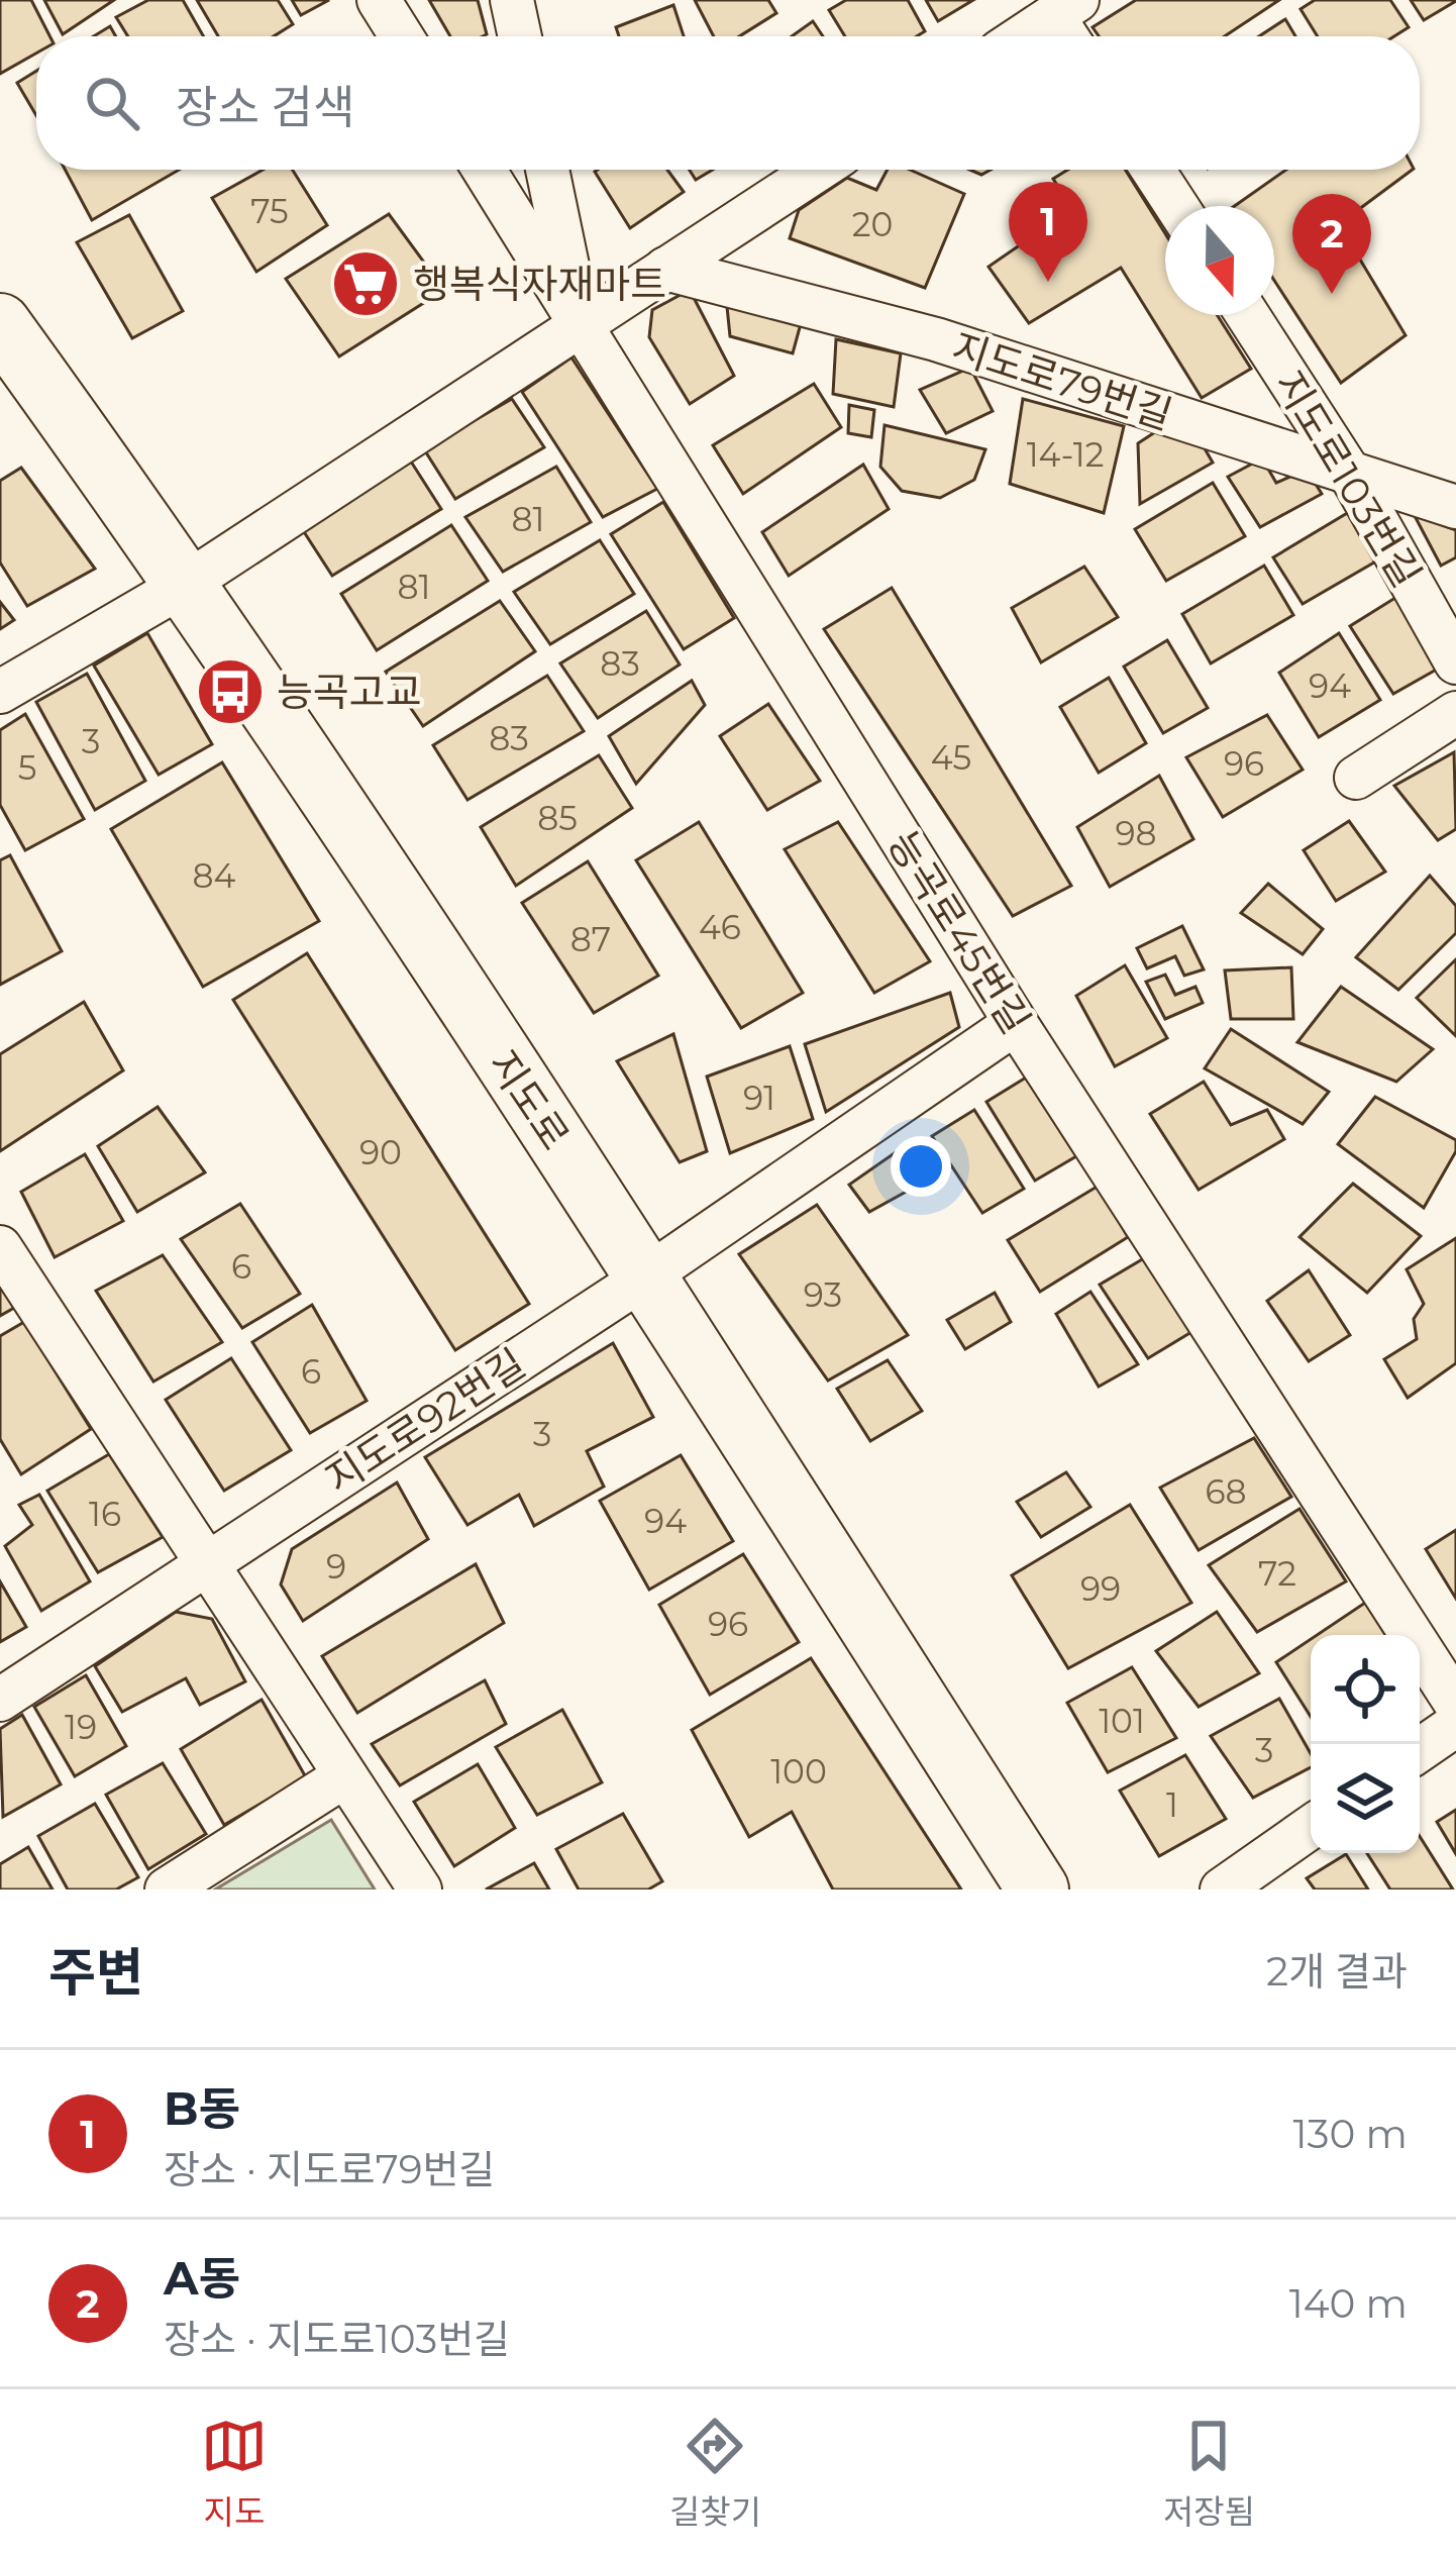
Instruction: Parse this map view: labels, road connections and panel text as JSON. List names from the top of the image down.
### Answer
{
  "streets": {
    "main road": ["지도로"],
    "street": [
      "지도로79번길",
      "지도로103번길",
      "능곡로45번길",
      "지도로92번길"
    ]
  },
  "crossings": [
    ["지도로79번길", "지도로103번길"],
    ["능곡로45번길", "지도로92번길"],
    ["지도로", "지도로92번길"]
  ],
  "places": {
    "supermarket": ["행복식자재마트"],
    "bus stop": ["능곡고교"]
  },
  "house_numbers": [
    "75",
    "20",
    "14-12",
    "81",
    "81",
    "83",
    "94",
    "83",
    "3",
    "45",
    "96",
    "5",
    "85",
    "98",
    "84",
    "46",
    "87",
    "91",
    "90",
    "6",
    "93",
    "6",
    "3",
    "68",
    "16",
    "94",
    "9",
    "72",
    "99",
    "96",
    "101",
    "19",
    "3",
    "100",
    "1"
  ],
  "north": "bottom",
  "page": {
    "search": "장소 검색",
    "pins": ["1", "2"],
    "heading": ["주변", "2개 결과"],
    "list": [
      {
        "mark": "1",
        "name": "B동",
        "note": "장소 · 지도로79번길",
        "value": "130 m"
      },
      {
        "mark": "2",
        "name": "A동",
        "note": "장소 · 지도로103번길",
        "value": "140 m"
      }
    ],
    "nav": ["지도", "길찾기", "저장됨"]
  }
}
